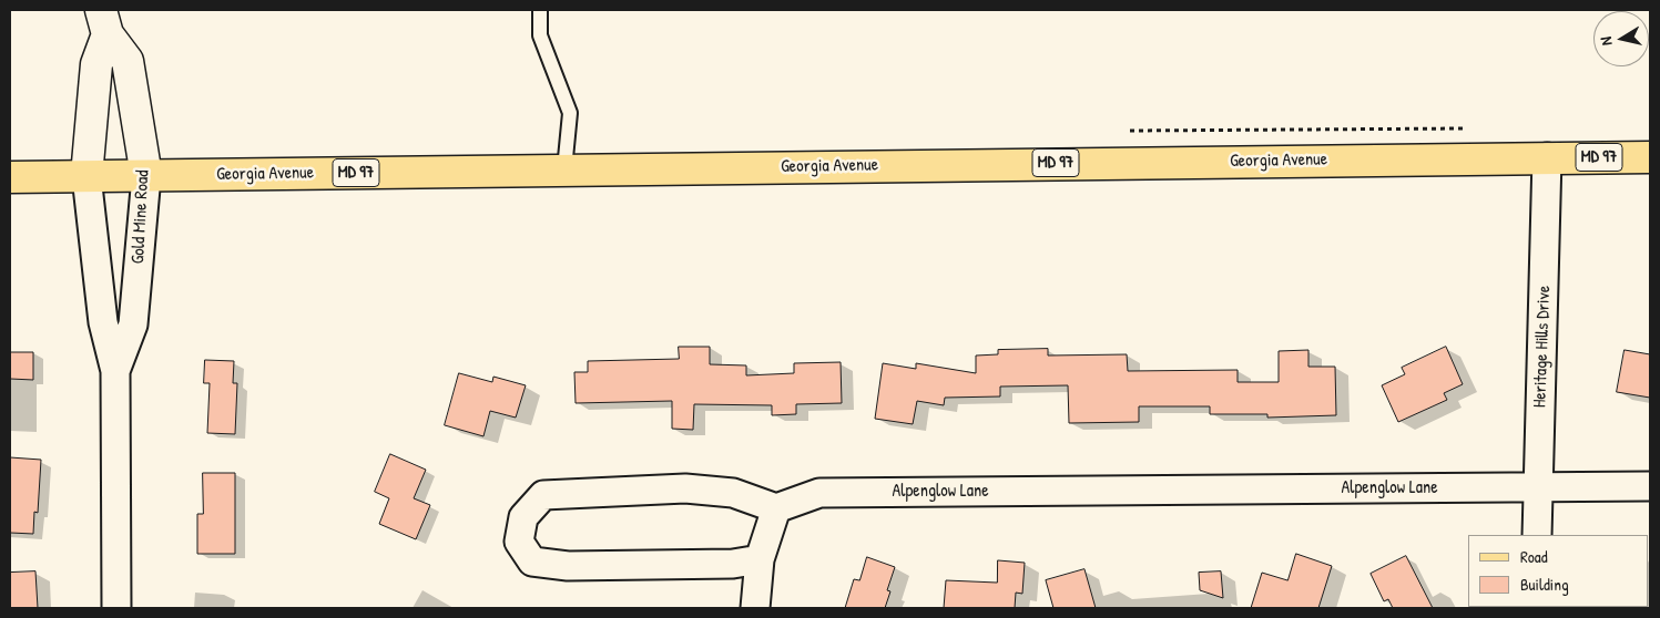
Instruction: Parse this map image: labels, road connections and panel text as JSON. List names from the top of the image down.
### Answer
{
  "streets": {
    "main road": ["MD 97", "Georgia Avenue"],
    "street": ["Gold Mine Road", "Heritage Hills Drive", "Alpenglow Lane"]
  },
  "crossings": [
    ["Georgia Avenue", "Gold Mine Road"],
    ["Georgia Avenue", "Heritage Hills Drive"],
    ["Heritage Hills Drive", "Alpenglow Lane"]
  ],
  "legend": ["Road", "Building"],
  "north": "left"
}
